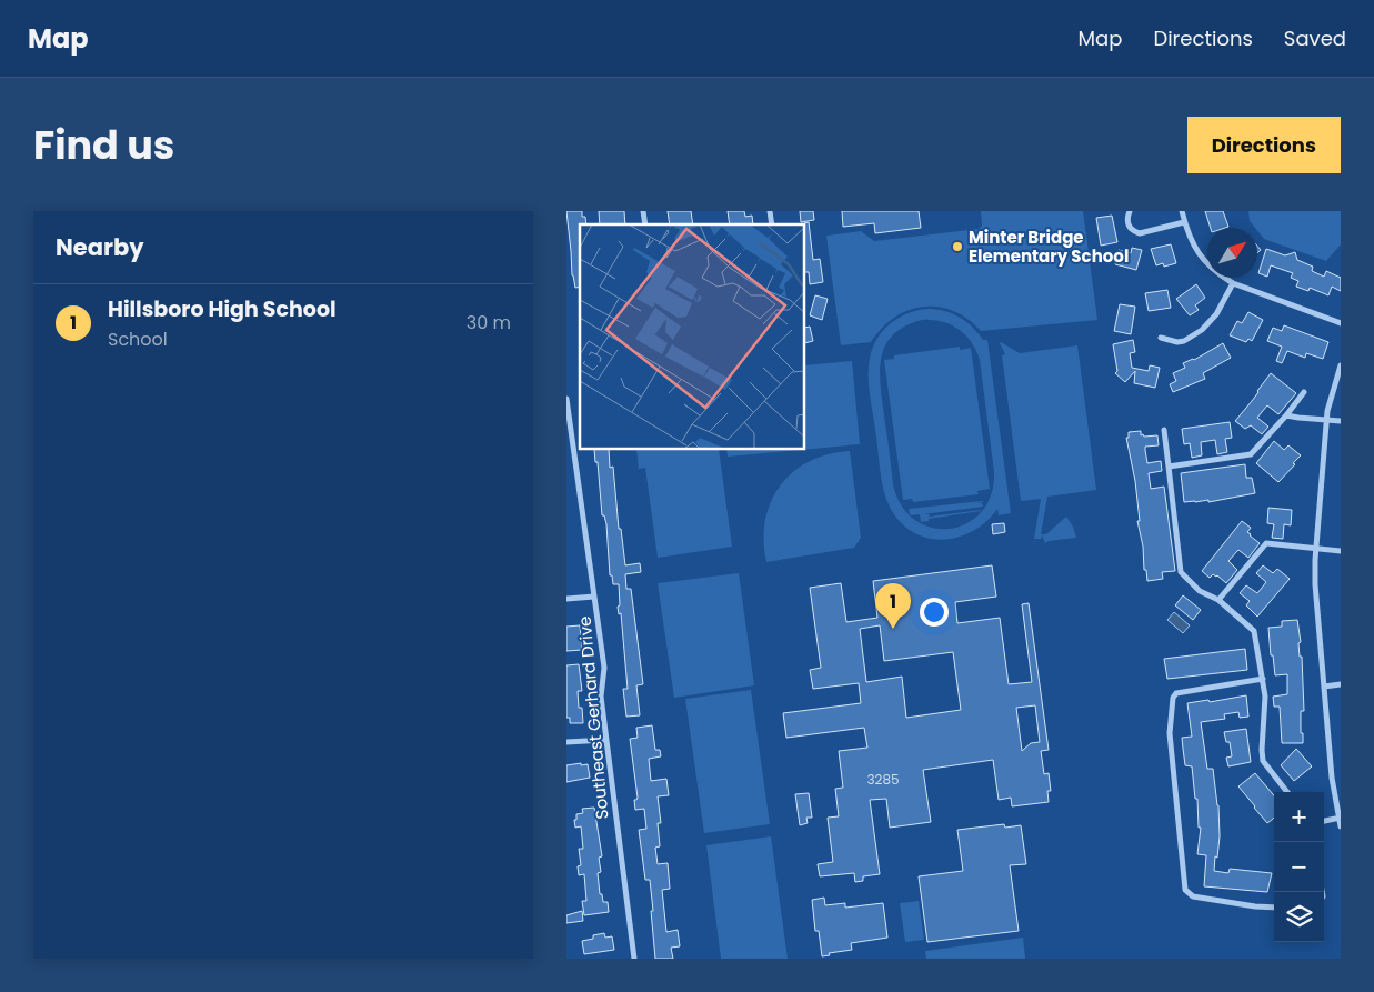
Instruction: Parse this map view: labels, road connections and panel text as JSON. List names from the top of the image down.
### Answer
{
  "streets": {
    "street": ["Southeast Gerhard Drive"]
  },
  "places": ["Minter Bridge Elementary School"],
  "house_numbers": ["3285"],
  "north": "top right",
  "page": {
    "header": "Map",
    "nav": ["Map", "Directions", "Saved"],
    "title": "Find us",
    "buttons": "Directions",
    "heading": "Nearby",
    "list": [
      {
        "mark": "1",
        "name": "Hillsboro High School",
        "note": "School",
        "value": "30 m"
      }
    ],
    "pins": "1",
    "map_buttons": ["+", "−"]
  }
}
